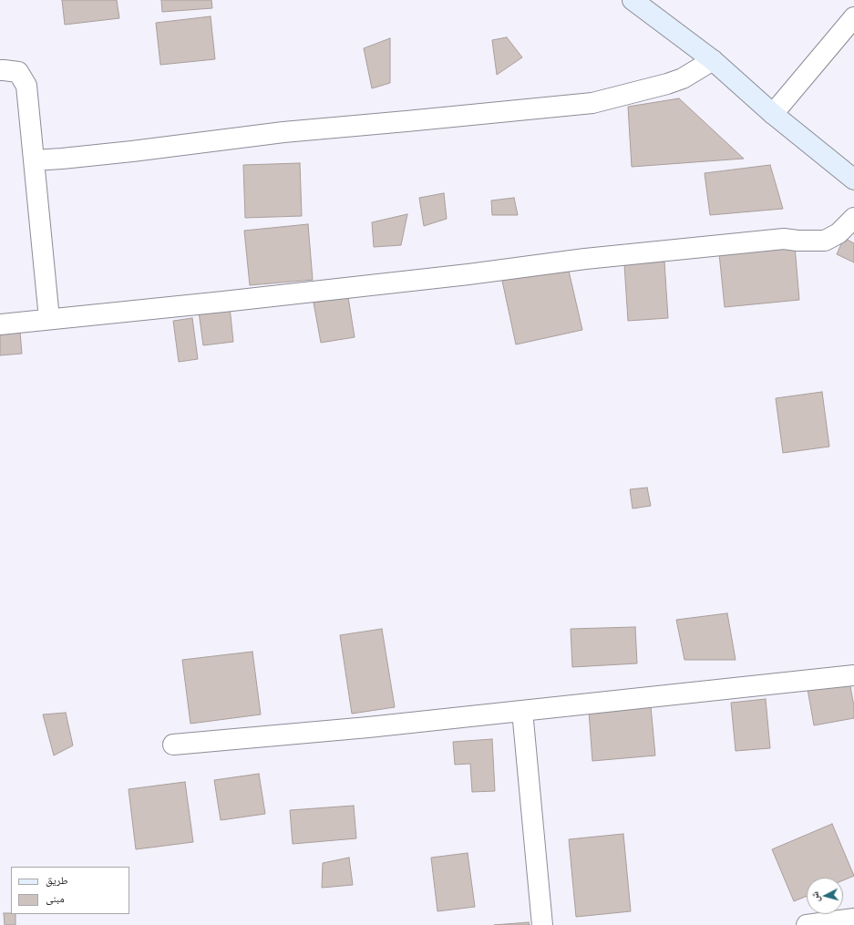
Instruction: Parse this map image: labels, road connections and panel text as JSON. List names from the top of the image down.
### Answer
{
  "legend": ["طريق", "مبنى"],
  "north": "left"
}
